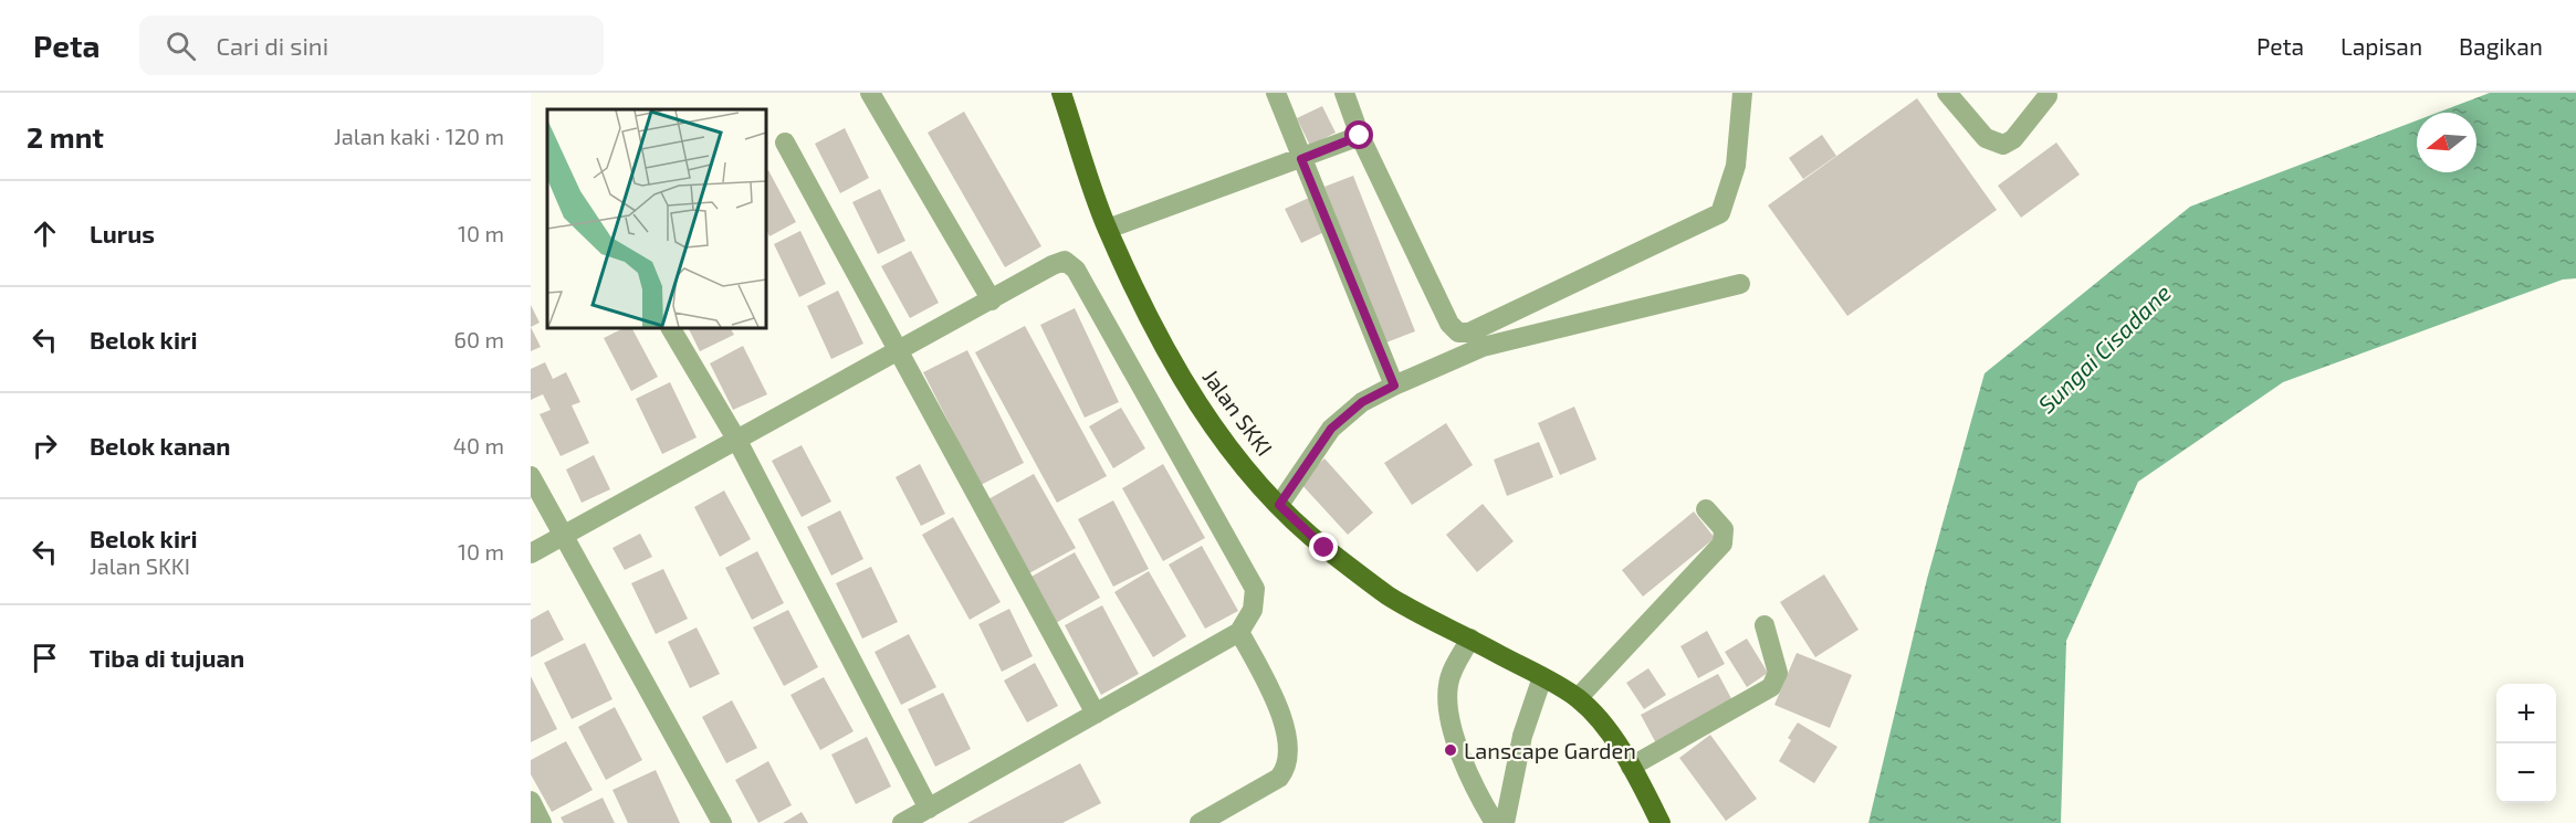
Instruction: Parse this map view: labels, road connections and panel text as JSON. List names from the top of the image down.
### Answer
{
  "streets": {
    "main road": ["Jalan SKKI"]
  },
  "water": ["Sungai Cisadane"],
  "places": ["Lanscape Garden"],
  "north": "left",
  "page": {
    "header": "Peta",
    "search": "Cari di sini",
    "nav": ["Peta", "Lapisan", "Bagikan"],
    "heading": ["2 mnt", "Jalan kaki · 120 m"],
    "list": [
      ["Lurus", "10 m"],
      ["Belok kiri", "60 m"],
      ["Belok kanan", "40 m"],
      ["Belok kiri", "Jalan SKKI", "10 m"],
      "Tiba di tujuan"
    ],
    "map_buttons": ["+", "−"]
  }
}
